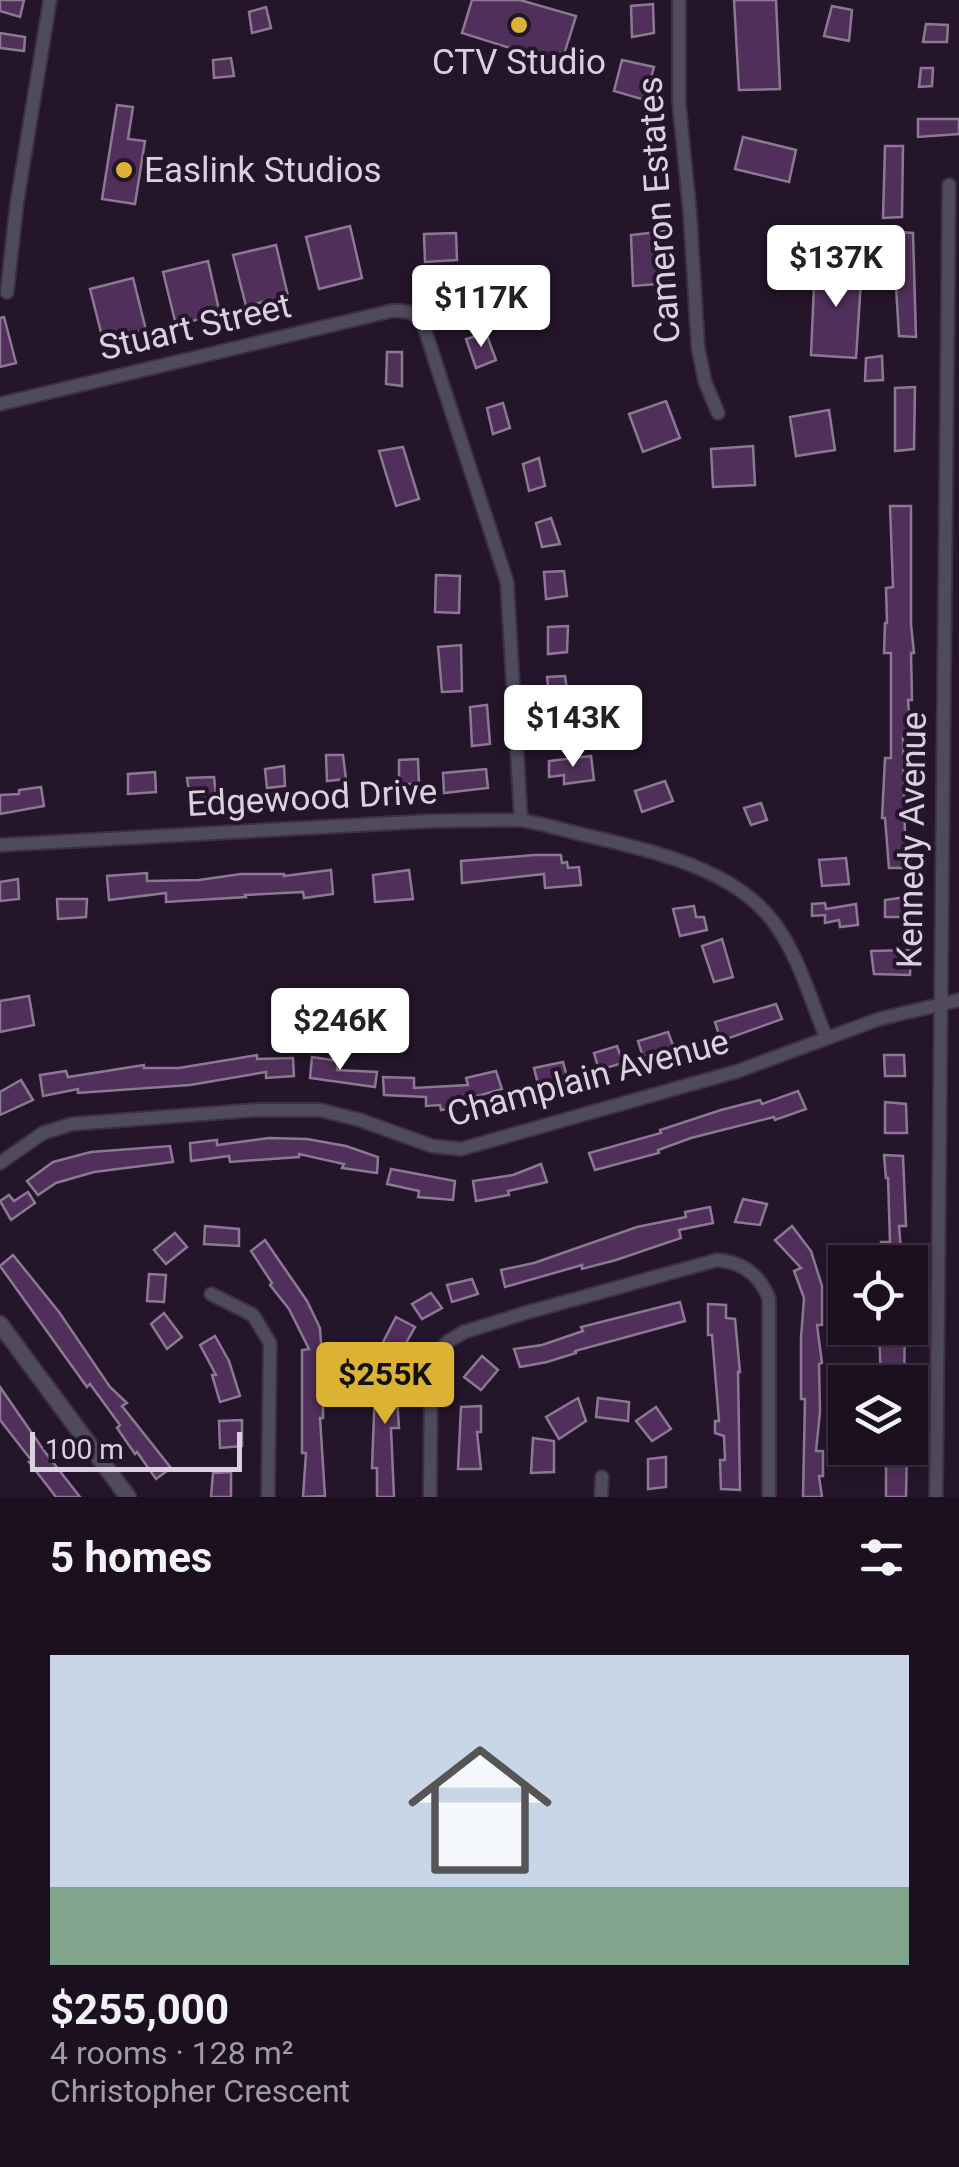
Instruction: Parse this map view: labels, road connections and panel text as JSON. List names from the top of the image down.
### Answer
{
  "streets": {
    "street": [
      "Cameron Estates",
      "Stuart Street",
      "Edgewood Drive",
      "Kennedy Avenue",
      "Champlain Avenue"
    ]
  },
  "crossings": [
    ["Stuart Street", "Edgewood Drive"],
    ["Edgewood Drive", "Champlain Avenue"],
    ["Kennedy Avenue", "Champlain Avenue"]
  ],
  "places": ["CTV Studio", "Easlink Studios"],
  "scale_bar": "100 m",
  "page": {
    "price": [
      "$137K",
      "$117K",
      "$143K",
      "$246K",
      "$255K"
    ],
    "scale": "100 m",
    "heading": "5 homes",
    "list": [
      {
        "name": "$255,000",
        "note": "4 rooms · 128 m² · Christopher Crescent"
      }
    ]
  }
}
